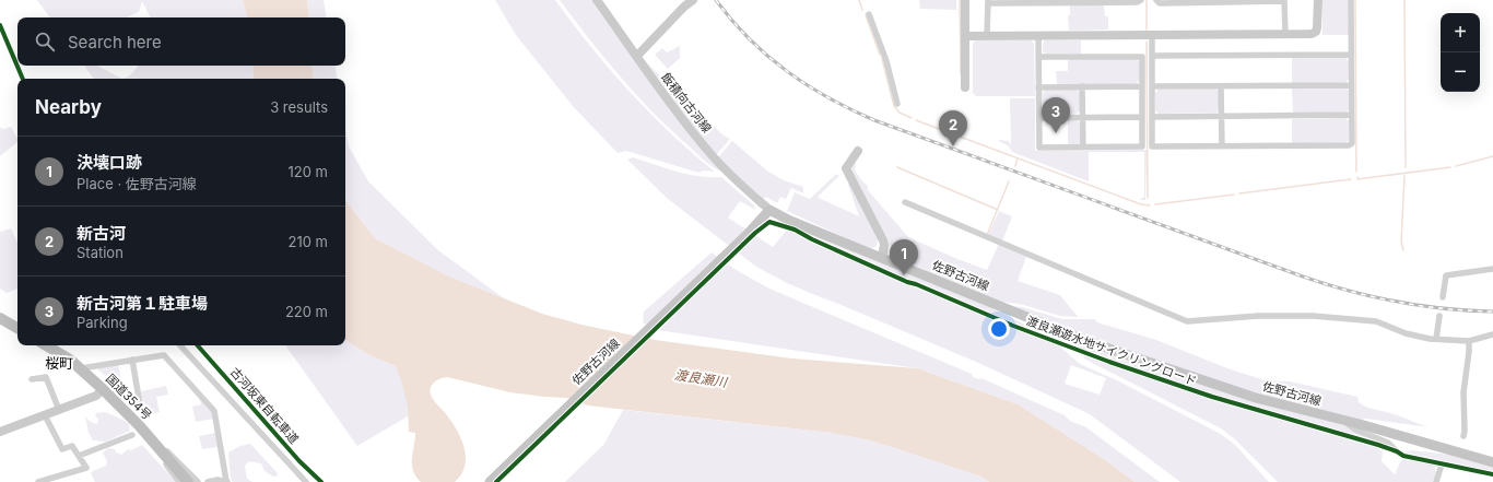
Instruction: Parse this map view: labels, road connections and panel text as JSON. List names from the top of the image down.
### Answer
{
  "streets": {
    "highway": ["国道354号"],
    "main road": ["佐野古河線"],
    "street": ["飯積向古河線"],
    "cycle path": ["渡良瀬遊水地サイクリングロード", "古河坂東自転車道"]
  },
  "crossings": [
    ["飯積向古河線", "佐野古河線"]
  ],
  "districts": ["桜町"],
  "water": ["渡良瀬川"],
  "page": {
    "map_buttons": ["+", "−"],
    "search": "Search here",
    "heading": ["Nearby", "3 results"],
    "pins": ["3", "2", "1"],
    "list": [
      {
        "mark": "1",
        "name": "決壊口跡",
        "note": "Place · 佐野古河線",
        "value": "120 m"
      },
      {
        "mark": "2",
        "name": "新古河",
        "note": "Station",
        "value": "210 m"
      },
      {
        "mark": "3",
        "name": "新古河第１駐車場",
        "note": "Parking",
        "value": "220 m"
      }
    ]
  }
}
